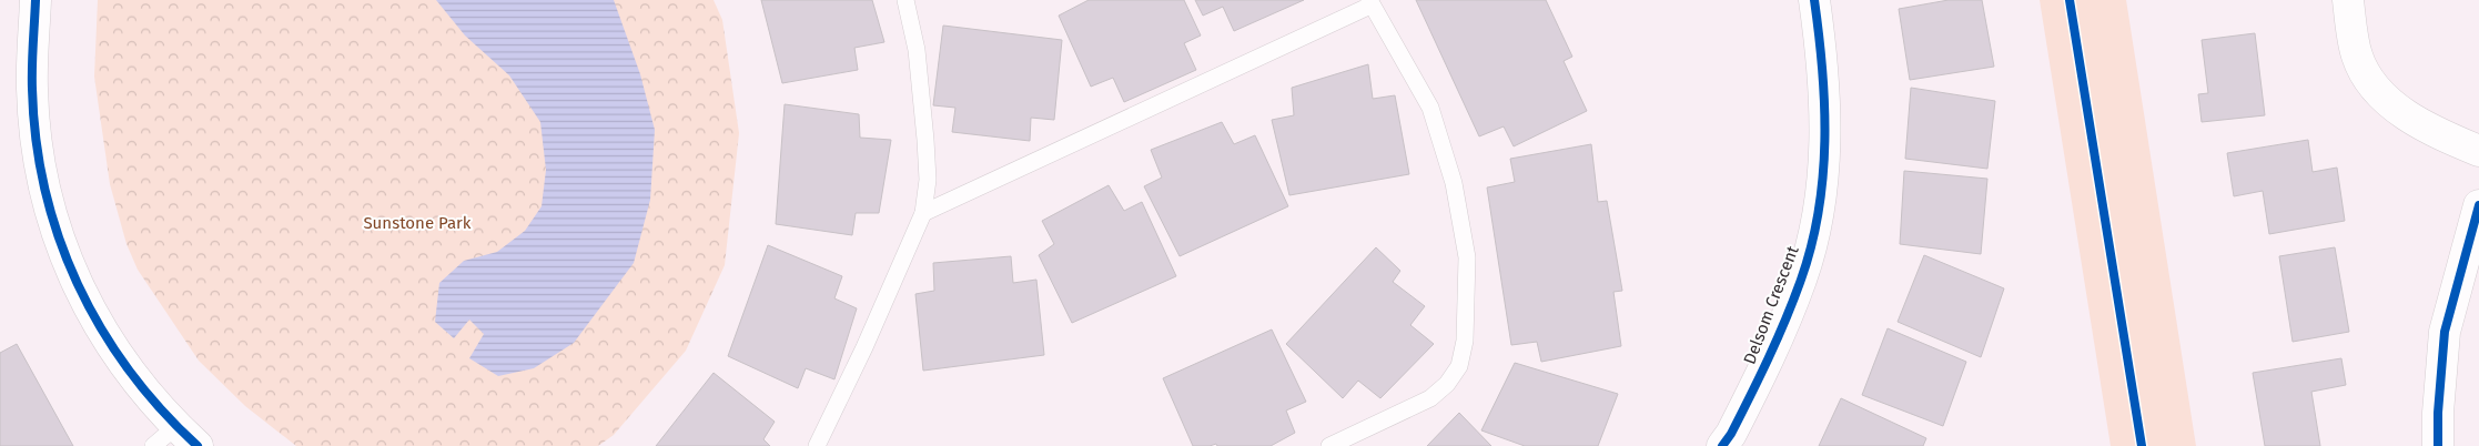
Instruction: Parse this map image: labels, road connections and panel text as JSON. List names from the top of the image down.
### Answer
{
  "streets": {
    "street": ["Delsom Crescent"]
  },
  "parks": ["Sunstone Park"]
}
